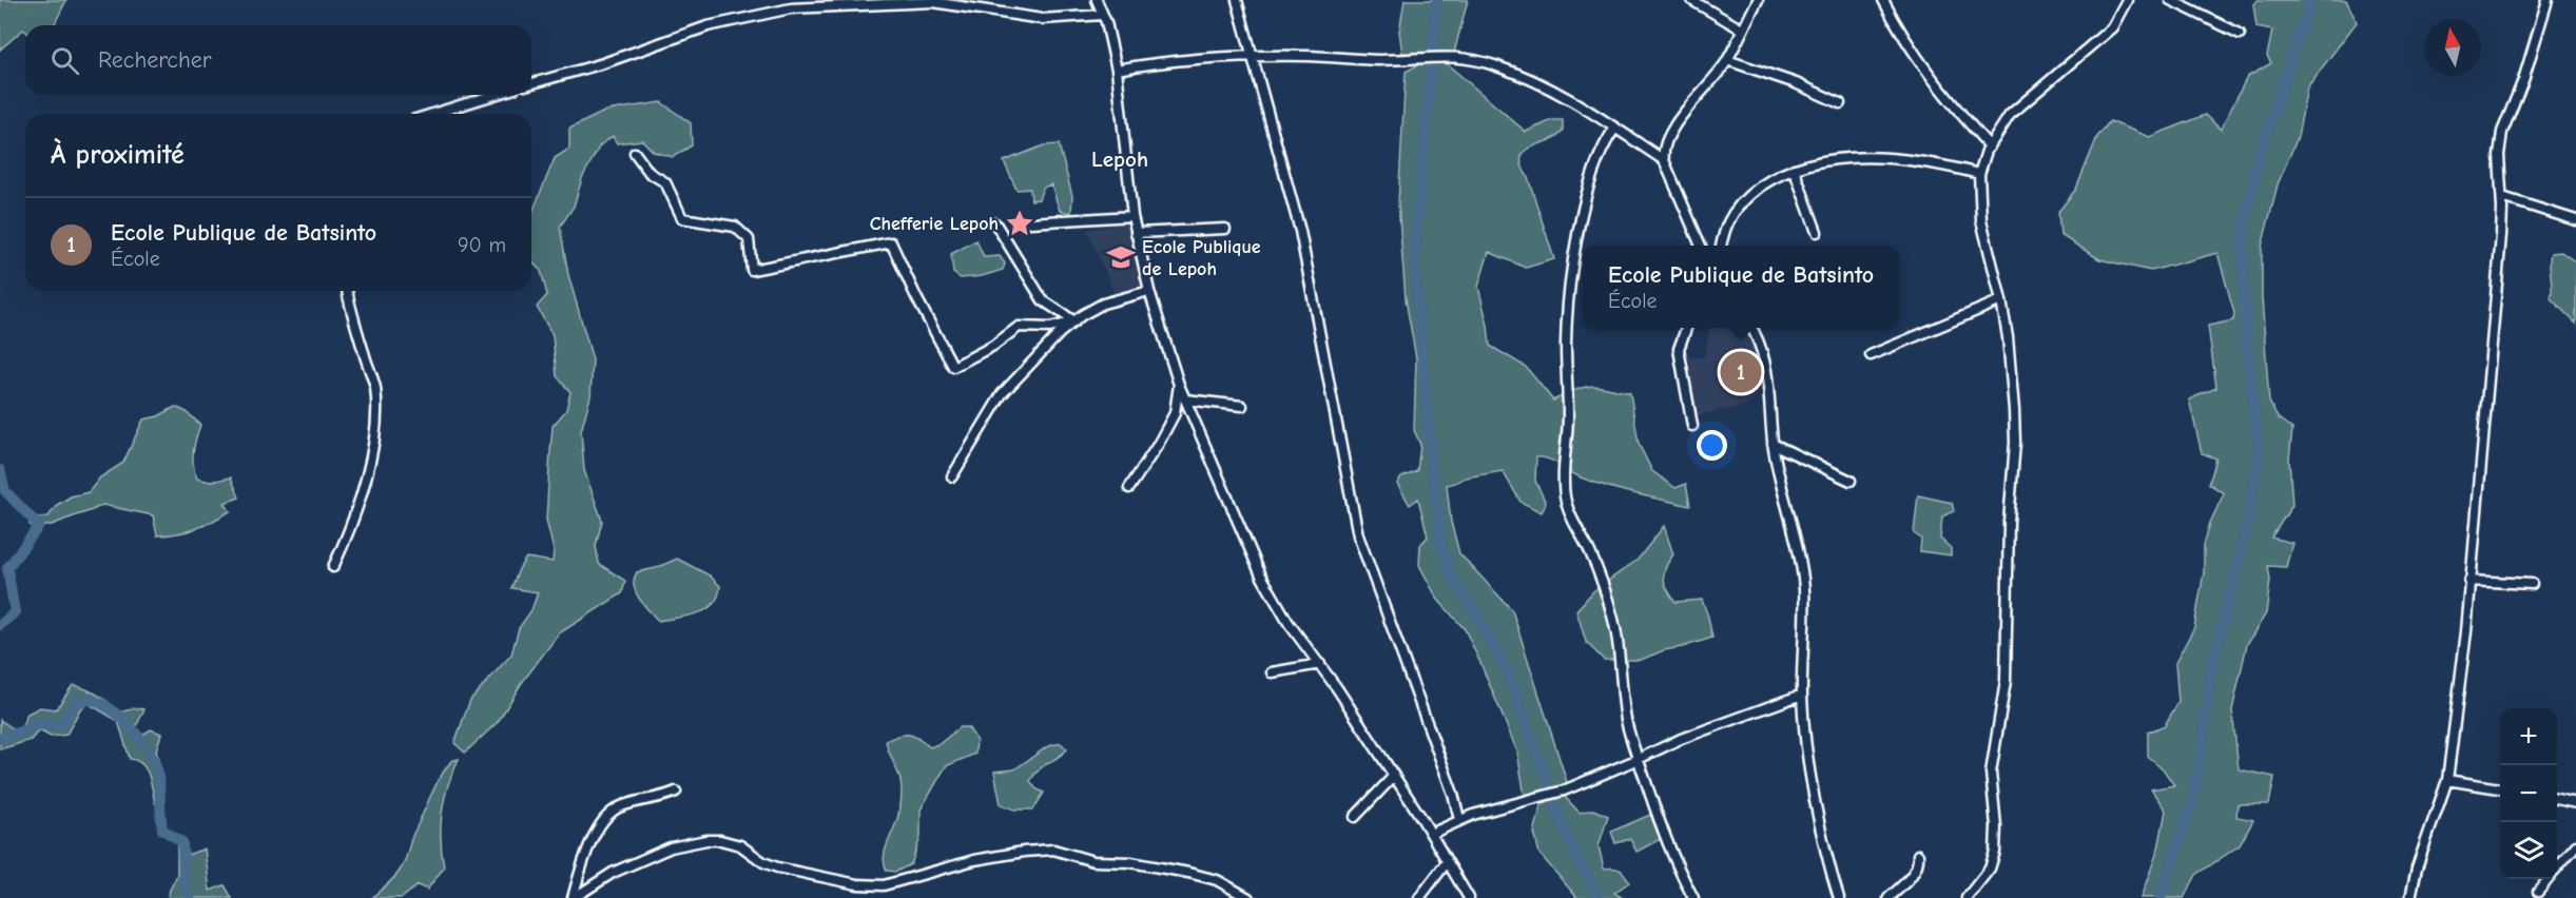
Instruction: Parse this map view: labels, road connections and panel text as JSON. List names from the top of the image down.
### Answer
{
  "districts": ["Lepoh"],
  "places": {
    "place": ["Chefferie Lepoh"],
    "school or university": ["Ecole Publique de Lepoh"]
  },
  "north": "top",
  "page": {
    "search": "Rechercher",
    "heading": "À proximité",
    "list": [
      {
        "mark": "1",
        "name": "Ecole Publique de Batsinto",
        "note": "École",
        "value": "90 m"
      }
    ],
    "popup": ["Ecole Publique de Batsinto", "École"],
    "pins": "1",
    "map_buttons": ["+", "−"]
  }
}
